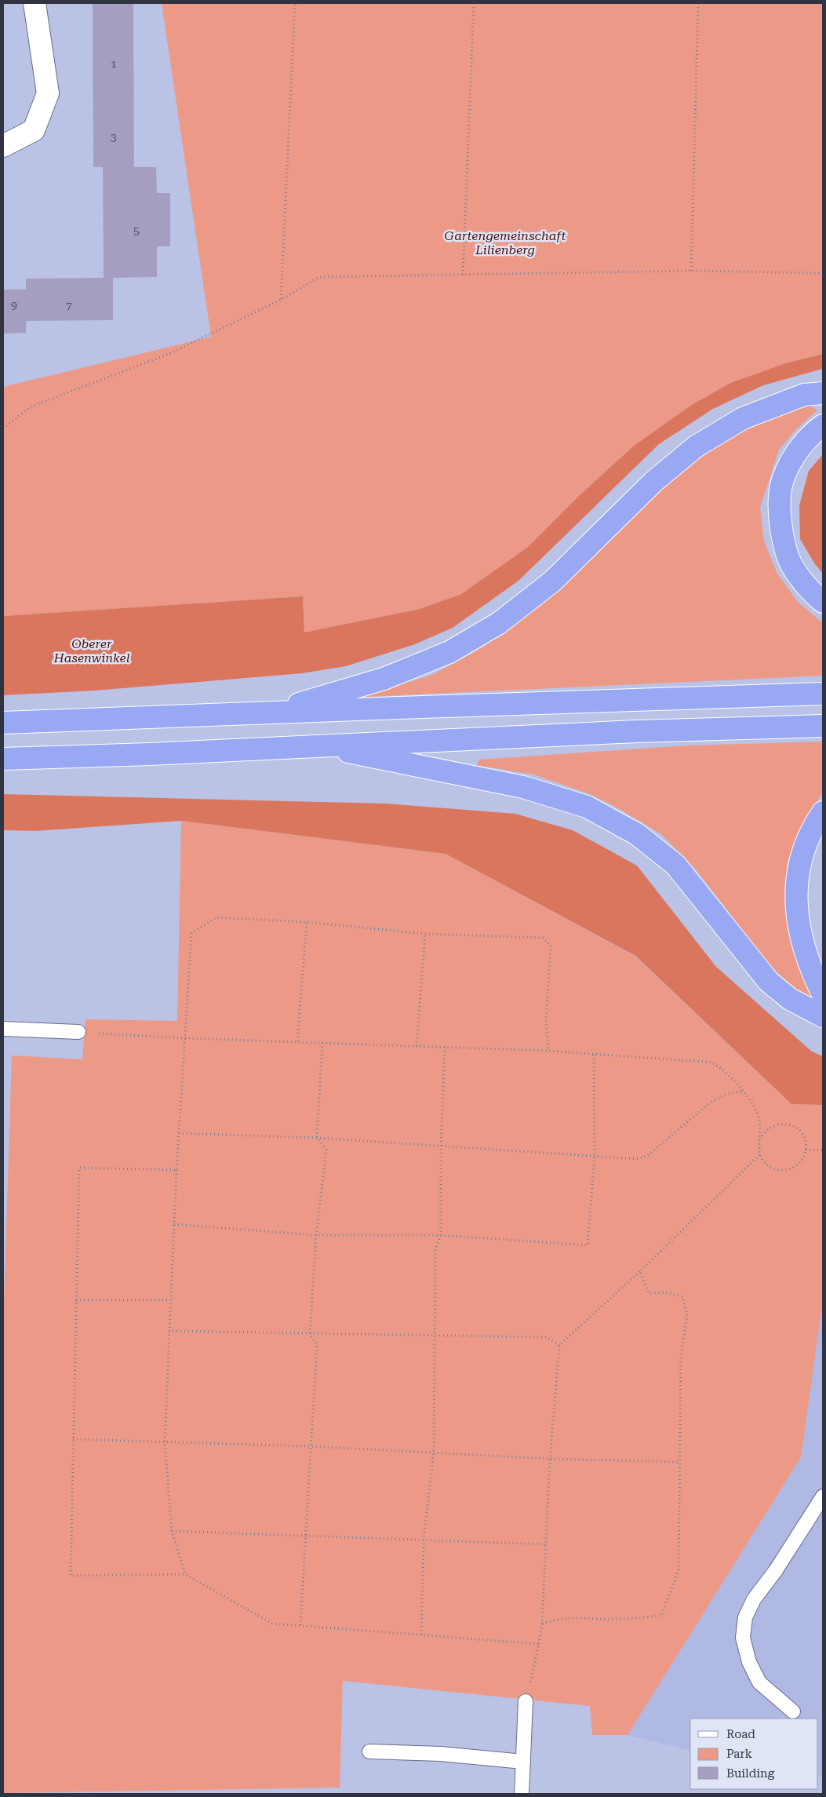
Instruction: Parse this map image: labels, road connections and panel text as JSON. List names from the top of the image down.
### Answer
{
  "parks": ["Gartengemeinschaft Lilienberg", "Oberer Hasenwinkel"],
  "house_numbers": [
    "1",
    "3",
    "5",
    "9",
    "7"
  ],
  "legend": ["Road", "Park", "Building"]
}
